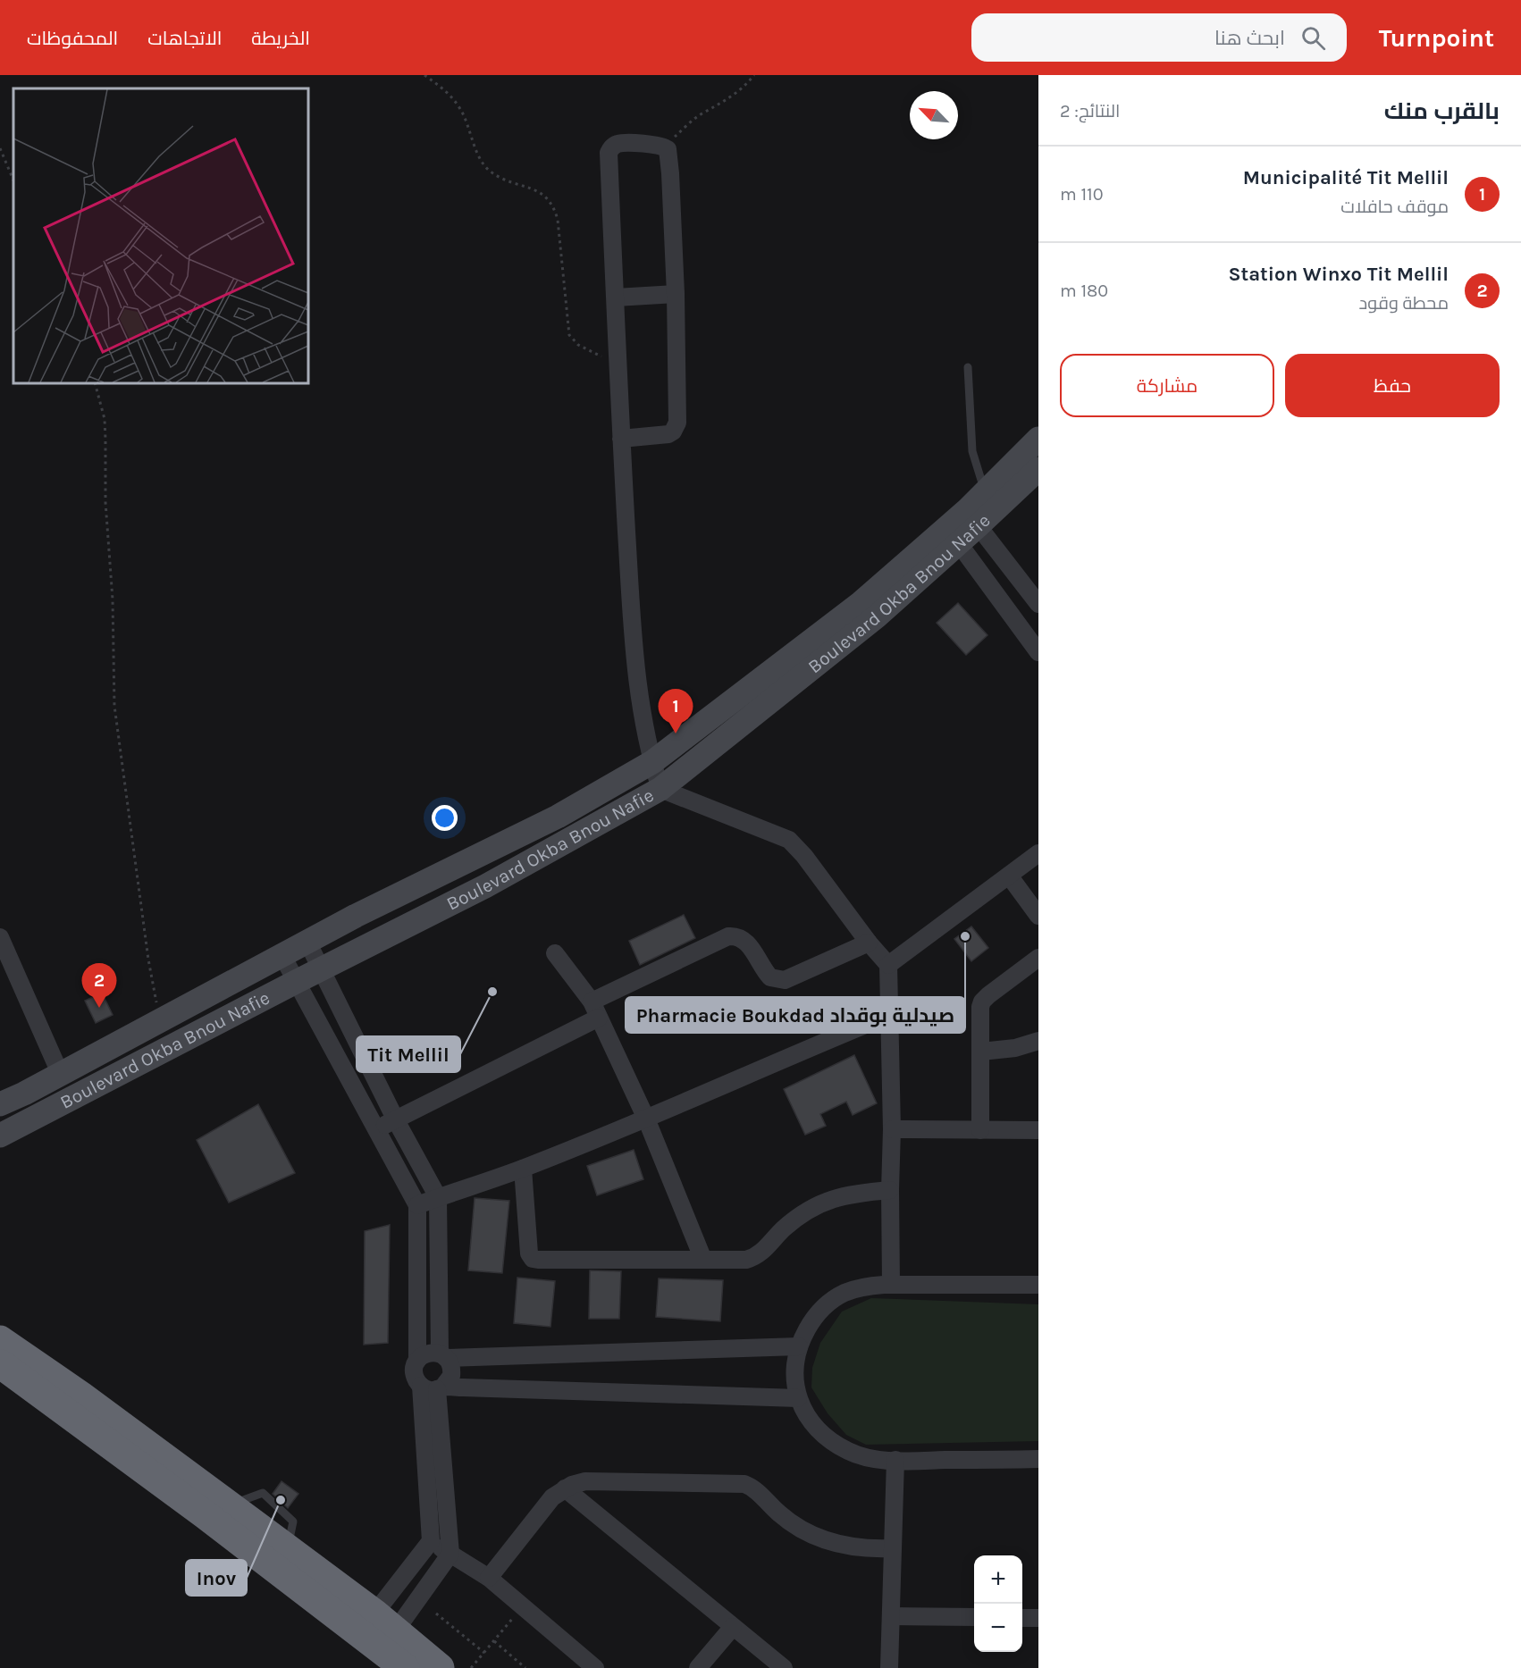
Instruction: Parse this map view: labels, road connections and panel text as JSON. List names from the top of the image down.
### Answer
{
  "streets": {
    "main road": ["Boulevard Okba Bnou Nafie"]
  },
  "places": ["Pharmacie Boukdad صيدلية بوقداد", "Tit Mellil", "Inov"],
  "north": "top left",
  "page": {
    "header": "Turnpoint",
    "search": "ابحث هنا",
    "nav": ["الخريطة", "الاتجاهات", "المحفوظات"],
    "heading": ["بالقرب منك", "النتائج: 2"],
    "list": [
      {
        "mark": "1",
        "name": "Municipalité Tit Mellil",
        "note": "موقف حافلات",
        "value": "110 m"
      },
      {
        "mark": "2",
        "name": "Station Winxo Tit Mellil",
        "note": "محطة وقود",
        "value": "180 m"
      }
    ],
    "buttons": ["حفظ", "مشاركة"],
    "pins": ["1", "2"],
    "map_buttons": ["+", "−"]
  }
}
